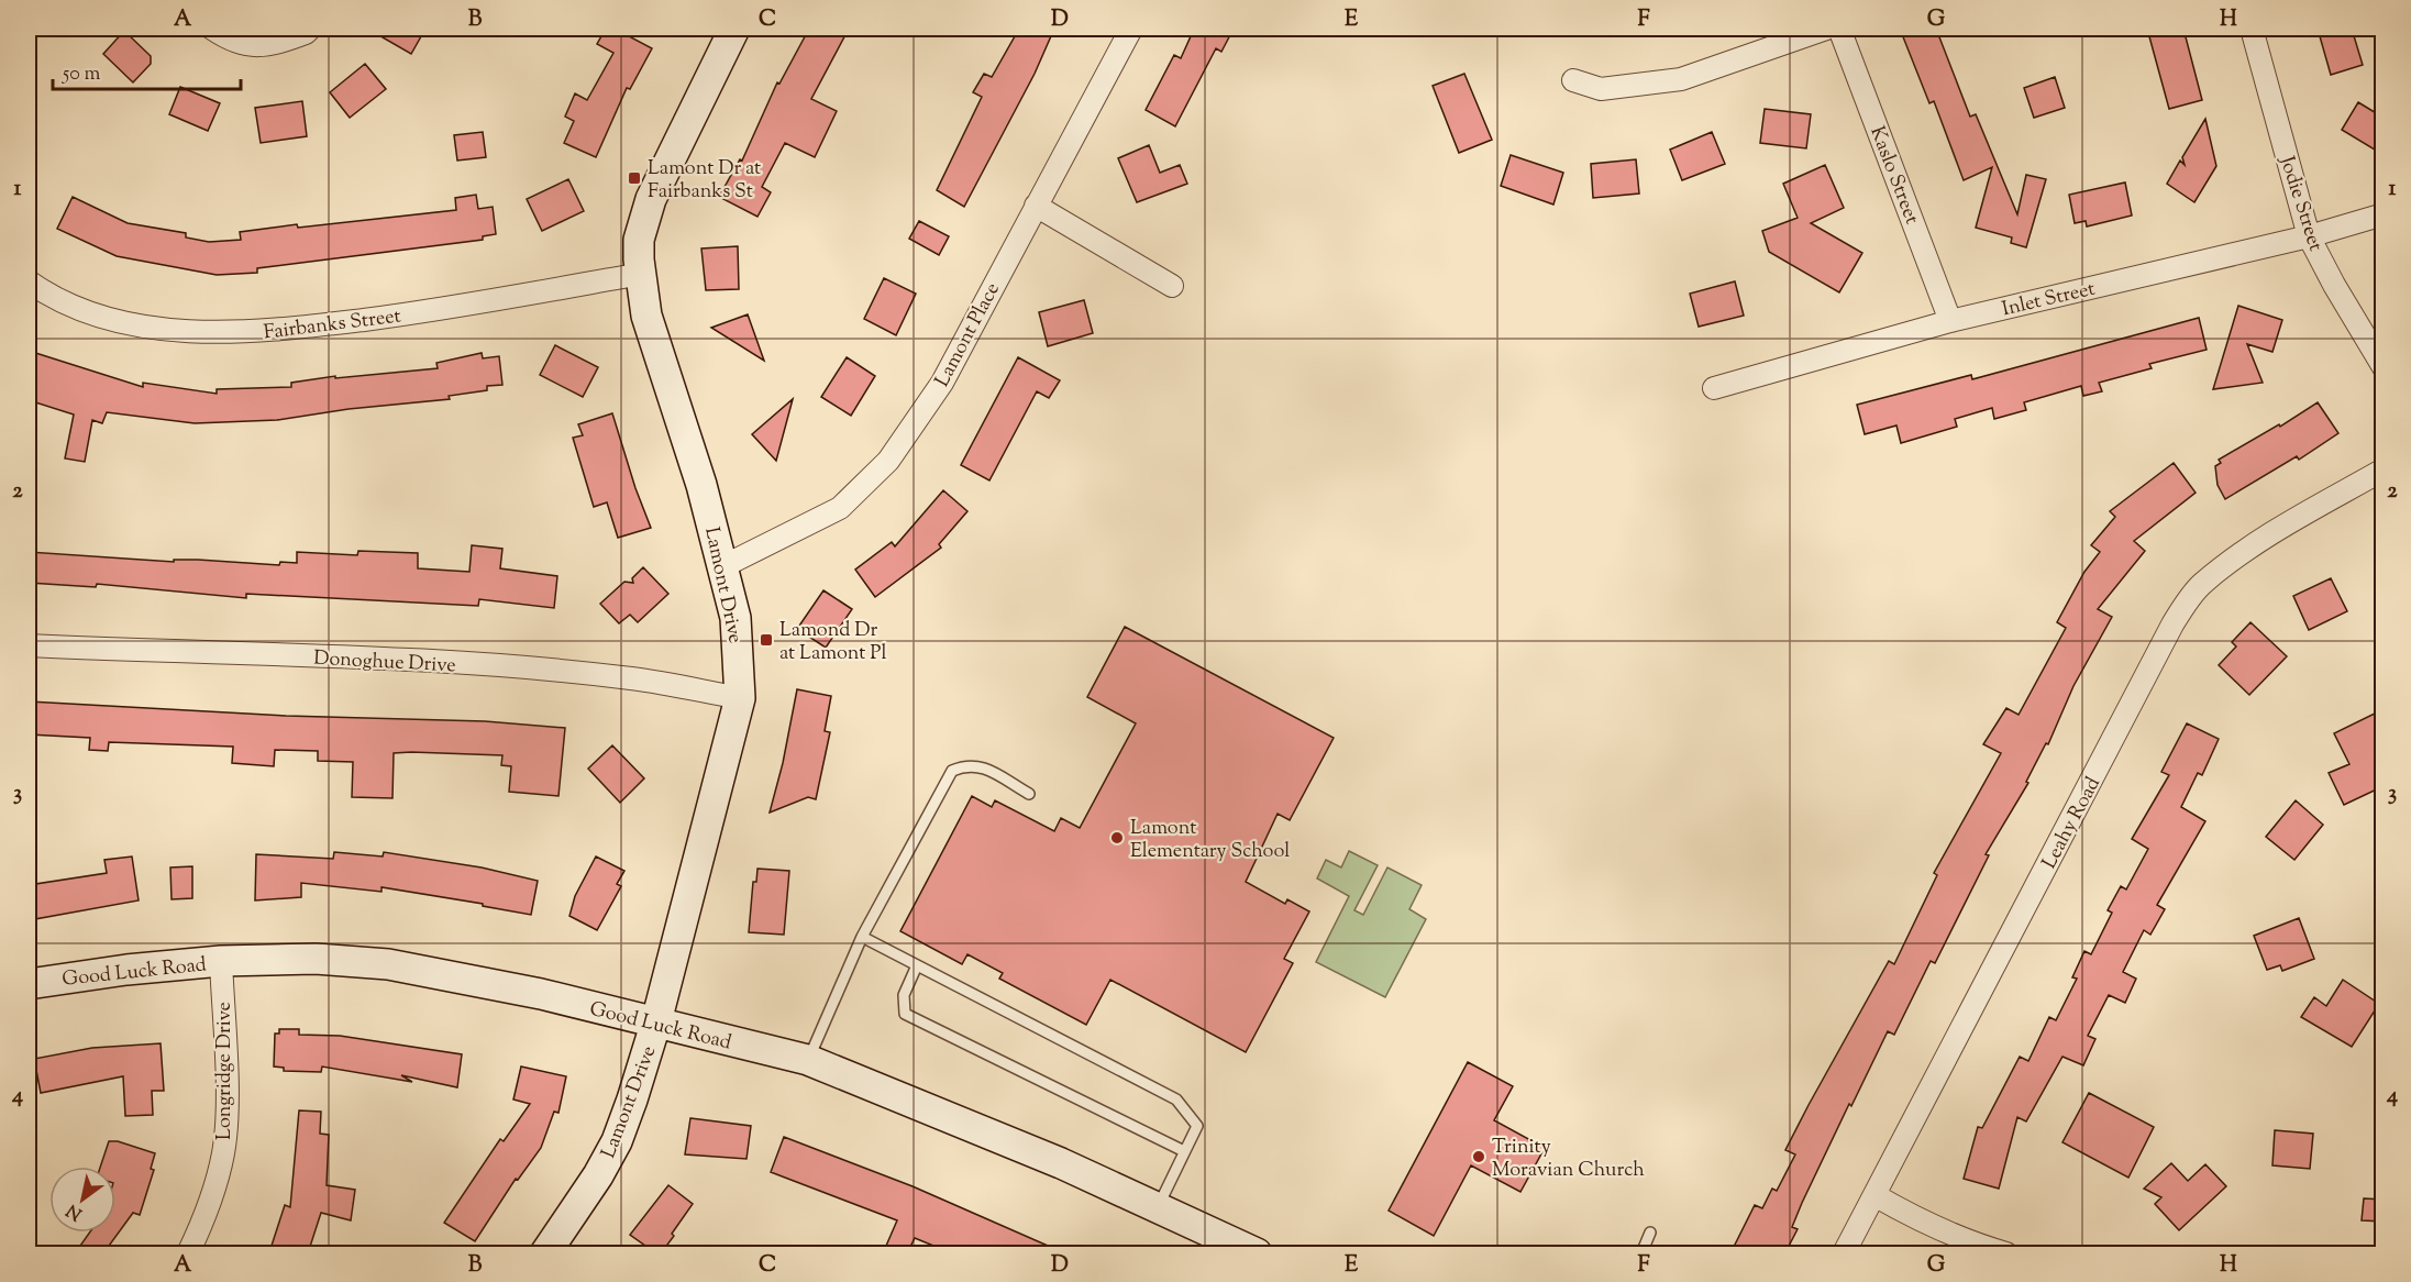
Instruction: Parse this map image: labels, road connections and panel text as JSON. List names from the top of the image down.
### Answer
{
  "streets": {
    "street": [
      "Kaslo Street",
      "Jodie Street",
      "Inlet Street",
      "Fairbanks Street",
      "Lamont Place",
      "Lamont Drive",
      "Donoghue Drive",
      "Leahy Road",
      "Good Luck Road",
      "Longridge Drive"
    ]
  },
  "crossings": [
    ["Kaslo Street", "Inlet Street"],
    ["Jodie Street", "Inlet Street"],
    ["Fairbanks Street", "Lamont Drive"],
    ["Lamont Place", "Lamont Drive"],
    ["Lamont Drive", "Donoghue Drive"],
    ["Lamont Drive", "Good Luck Road"],
    ["Good Luck Road", "Longridge Drive"]
  ],
  "places": {
    "transit": ["Lamont Dr at Fairbanks St", "Lamond Dr at Lamont Pl"],
    "other": ["Lamont Elementary School", "Trinity Moravian Church"]
  },
  "scale_bar": "50 m",
  "north": "bottom left",
  "grid": {
    "columns": [
      "A",
      "B",
      "C",
      "D",
      "E",
      "F",
      "G",
      "H"
    ],
    "rows": [
      "1",
      "2",
      "3",
      "4"
    ]
  }
}
